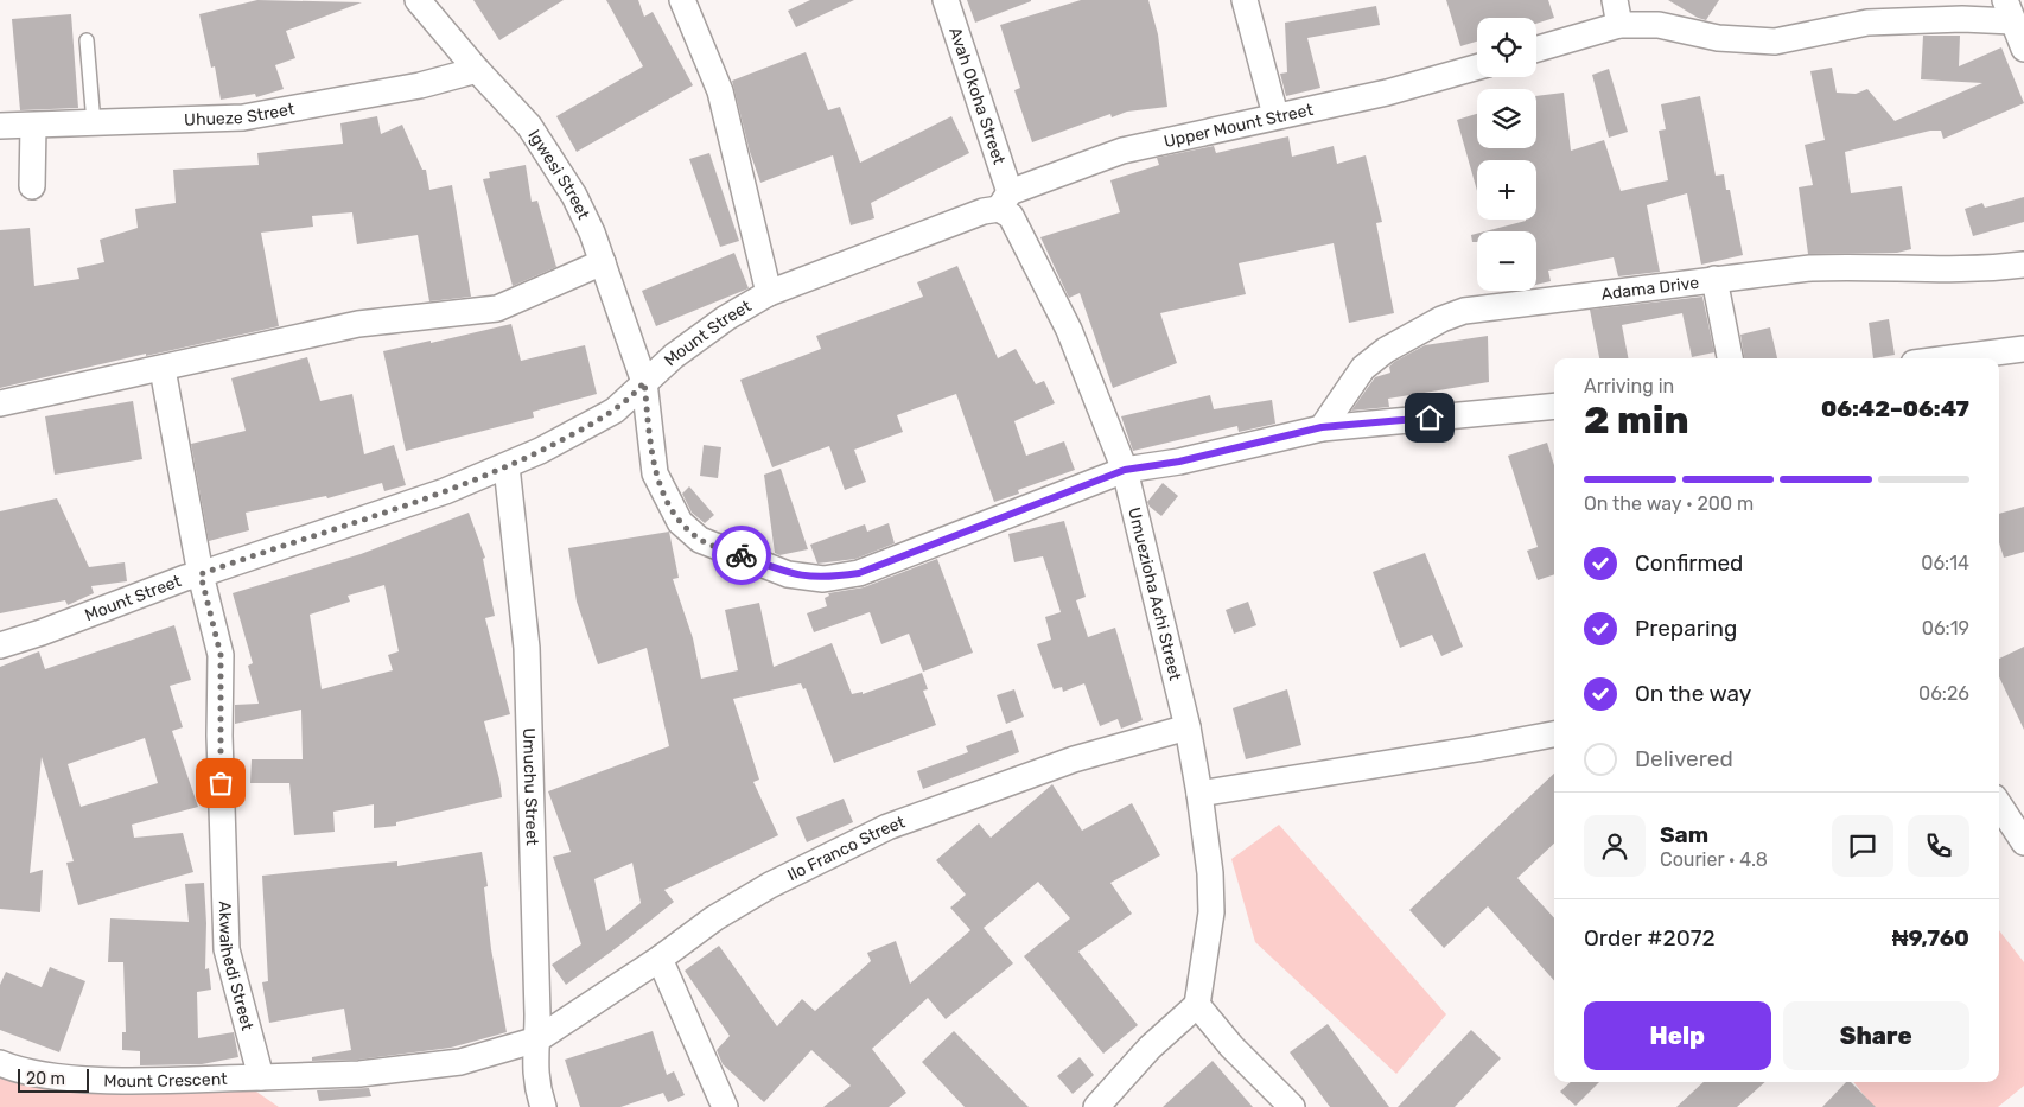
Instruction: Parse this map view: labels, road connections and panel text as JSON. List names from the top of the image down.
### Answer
{
  "streets": {
    "street": [
      "Avah Okoha Street",
      "Uhueze Street",
      "Upper Mount Street",
      "Igwesi Street",
      "Adama Drive",
      "Mount Street",
      "Umuezioha Achi Street",
      "Umuchu Street",
      "Ilo Franco Street",
      "Akwaihedi Street",
      "Mount Crescent"
    ]
  },
  "crossings": [
    ["Avah Okoha Street", "Upper Mount Street"],
    ["Avah Okoha Street", "Mount Street"],
    ["Avah Okoha Street", "Umuezioha Achi Street"],
    ["Uhueze Street", "Igwesi Street"],
    ["Upper Mount Street", "Mount Street"],
    ["Upper Mount Street", "Umuezioha Achi Street"],
    ["Igwesi Street", "Adama Drive"],
    ["Igwesi Street", "Mount Street"],
    ["Igwesi Street", "Umuezioha Achi Street"],
    ["Mount Street", "Umuezioha Achi Street"],
    ["Mount Street", "Umuchu Street"],
    ["Mount Street", "Akwaihedi Street"],
    ["Umuezioha Achi Street", "Ilo Franco Street"],
    ["Umuchu Street", "Ilo Franco Street"],
    ["Akwaihedi Street", "Mount Crescent"]
  ],
  "scale_bar": "20 m",
  "page": {
    "map_buttons": ["+", "−"],
    "heading": ["2 min", "Arriving in", "06:42–06:47"],
    "panel": [
      "Sam",
      "Courier · 4.8",
      "Order #2072",
      "₦9,760"
    ],
    "bar": "On the way · 200 m",
    "list": [
      ["Confirmed", "06:14"],
      ["Preparing", "06:19"],
      ["On the way", "06:26"],
      "Delivered"
    ],
    "buttons": ["Help", "Share"],
    "scale": "20 m"
  }
}
